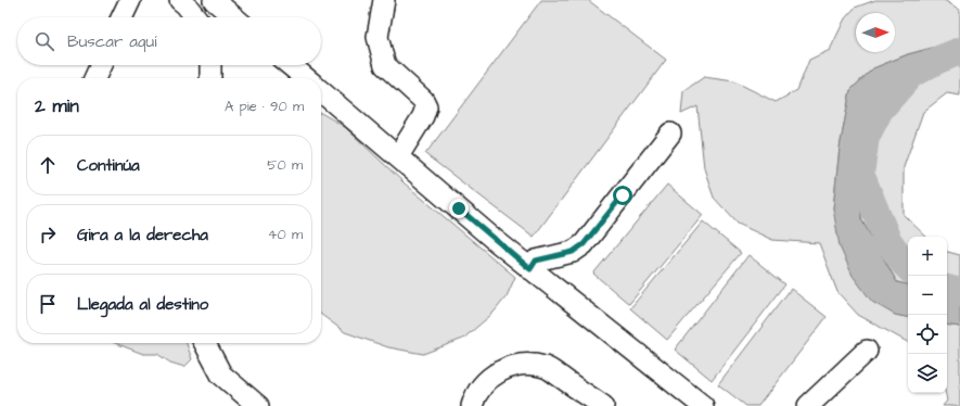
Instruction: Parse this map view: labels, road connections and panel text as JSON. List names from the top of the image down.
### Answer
{
  "north": "right",
  "page": {
    "search": "Buscar aquí",
    "heading": ["2 min", "A pie · 90 m"],
    "list": [
      ["Continúa", "50 m"],
      ["Gira a la derecha", "40 m"],
      "Llegada al destino"
    ],
    "map_buttons": ["+", "−"]
  }
}
